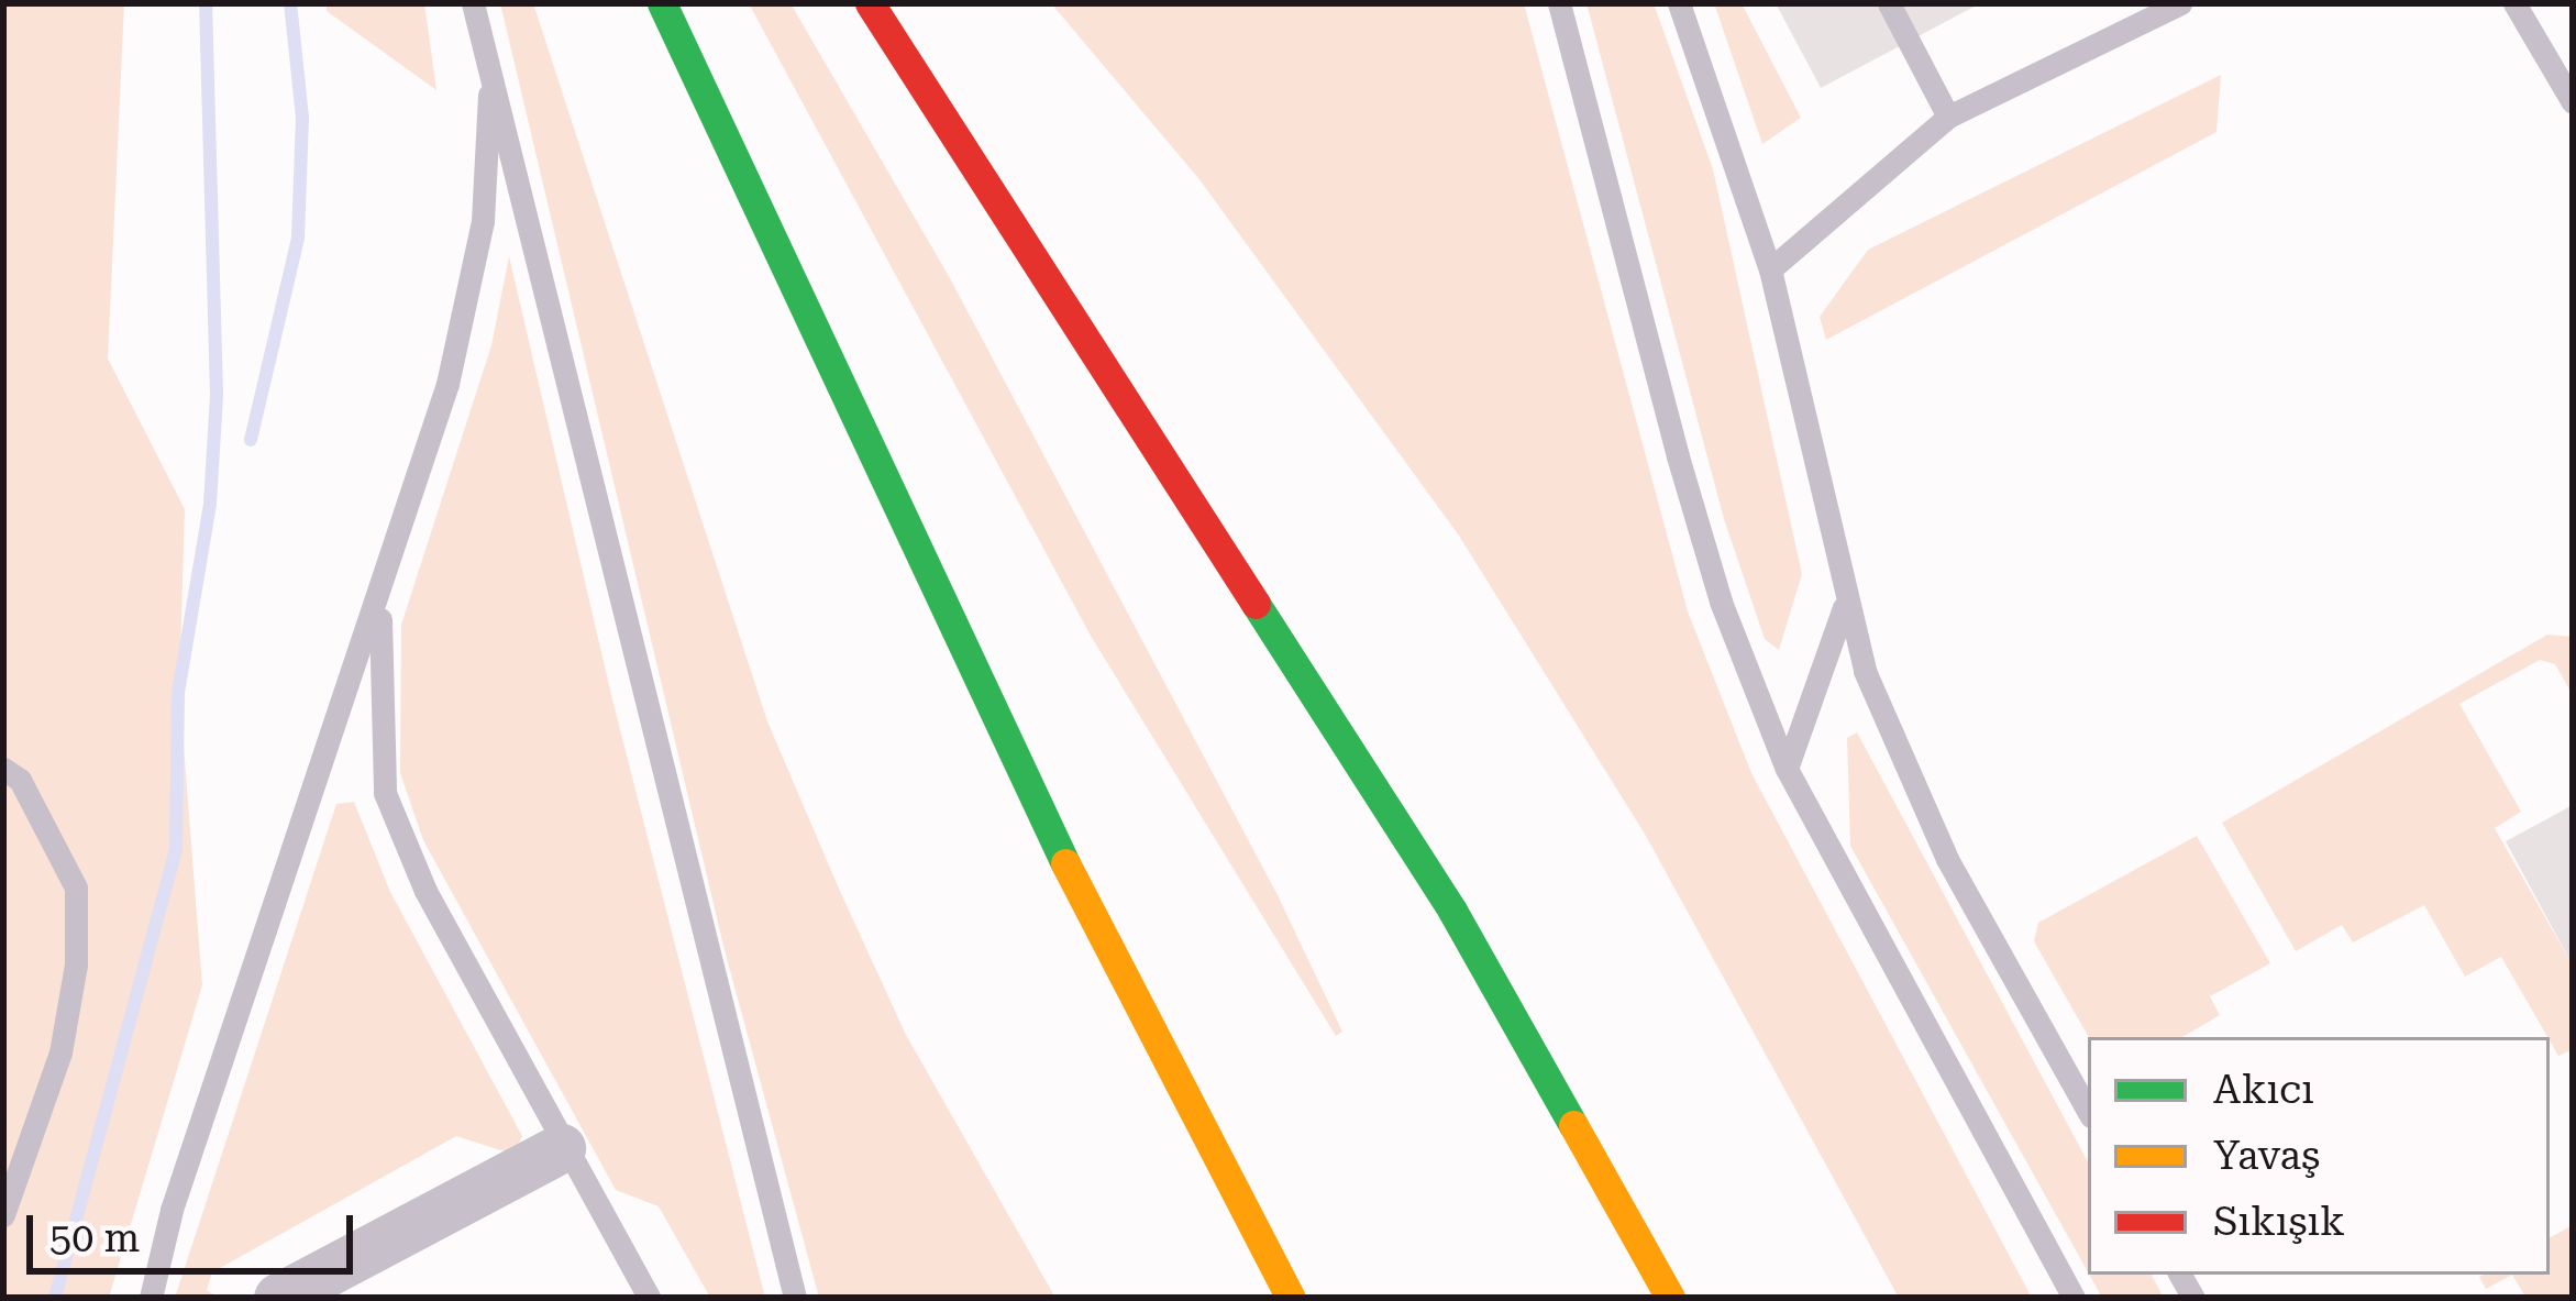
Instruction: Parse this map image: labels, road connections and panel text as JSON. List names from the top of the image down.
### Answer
{
  "legend": ["Akıcı", "Yavaş", "Sıkışık"],
  "scale_bar": "50 m"
}
